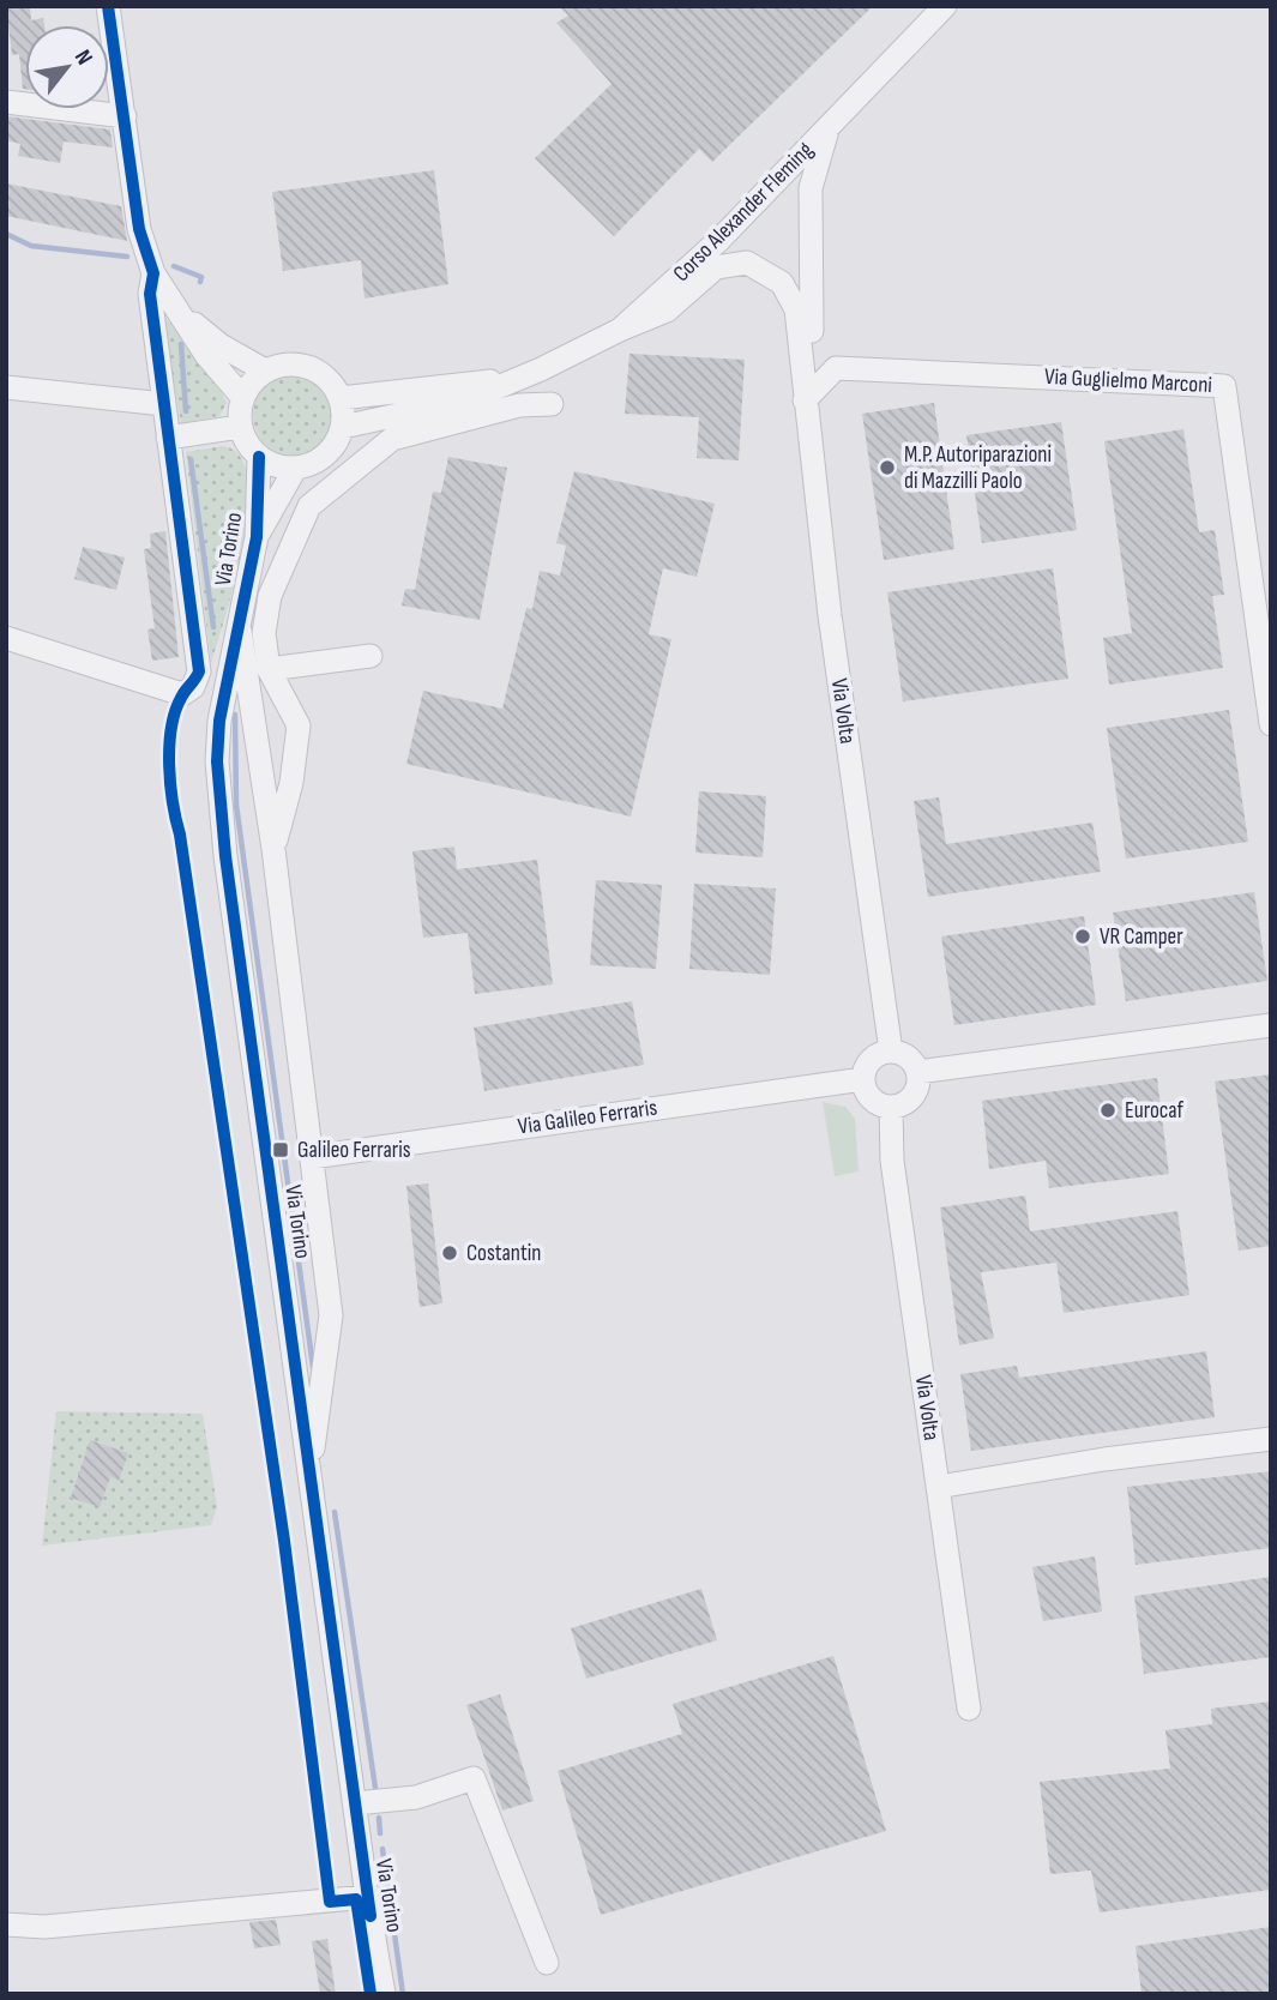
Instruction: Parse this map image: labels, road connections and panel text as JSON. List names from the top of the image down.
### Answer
{
  "streets": {
    "street": [
      "Corso Alexander Fleming",
      "Via Guglielmo Marconi",
      "Via Torino",
      "Via Volta",
      "Via Galileo Ferraris"
    ]
  },
  "crossings": [
    ["Corso Alexander Fleming", "Via Torino"],
    ["Corso Alexander Fleming", "Via Volta"],
    ["Via Guglielmo Marconi", "Via Volta"],
    ["Via Volta", "Via Galileo Ferraris"]
  ],
  "places": {
    "other": [
      "M.P. Autoriparazioni di Mazzilli Paolo",
      "VR Camper",
      "Eurocaf",
      "Costantin"
    ],
    "transit": ["Galileo Ferraris"]
  },
  "north": "top right"
}
